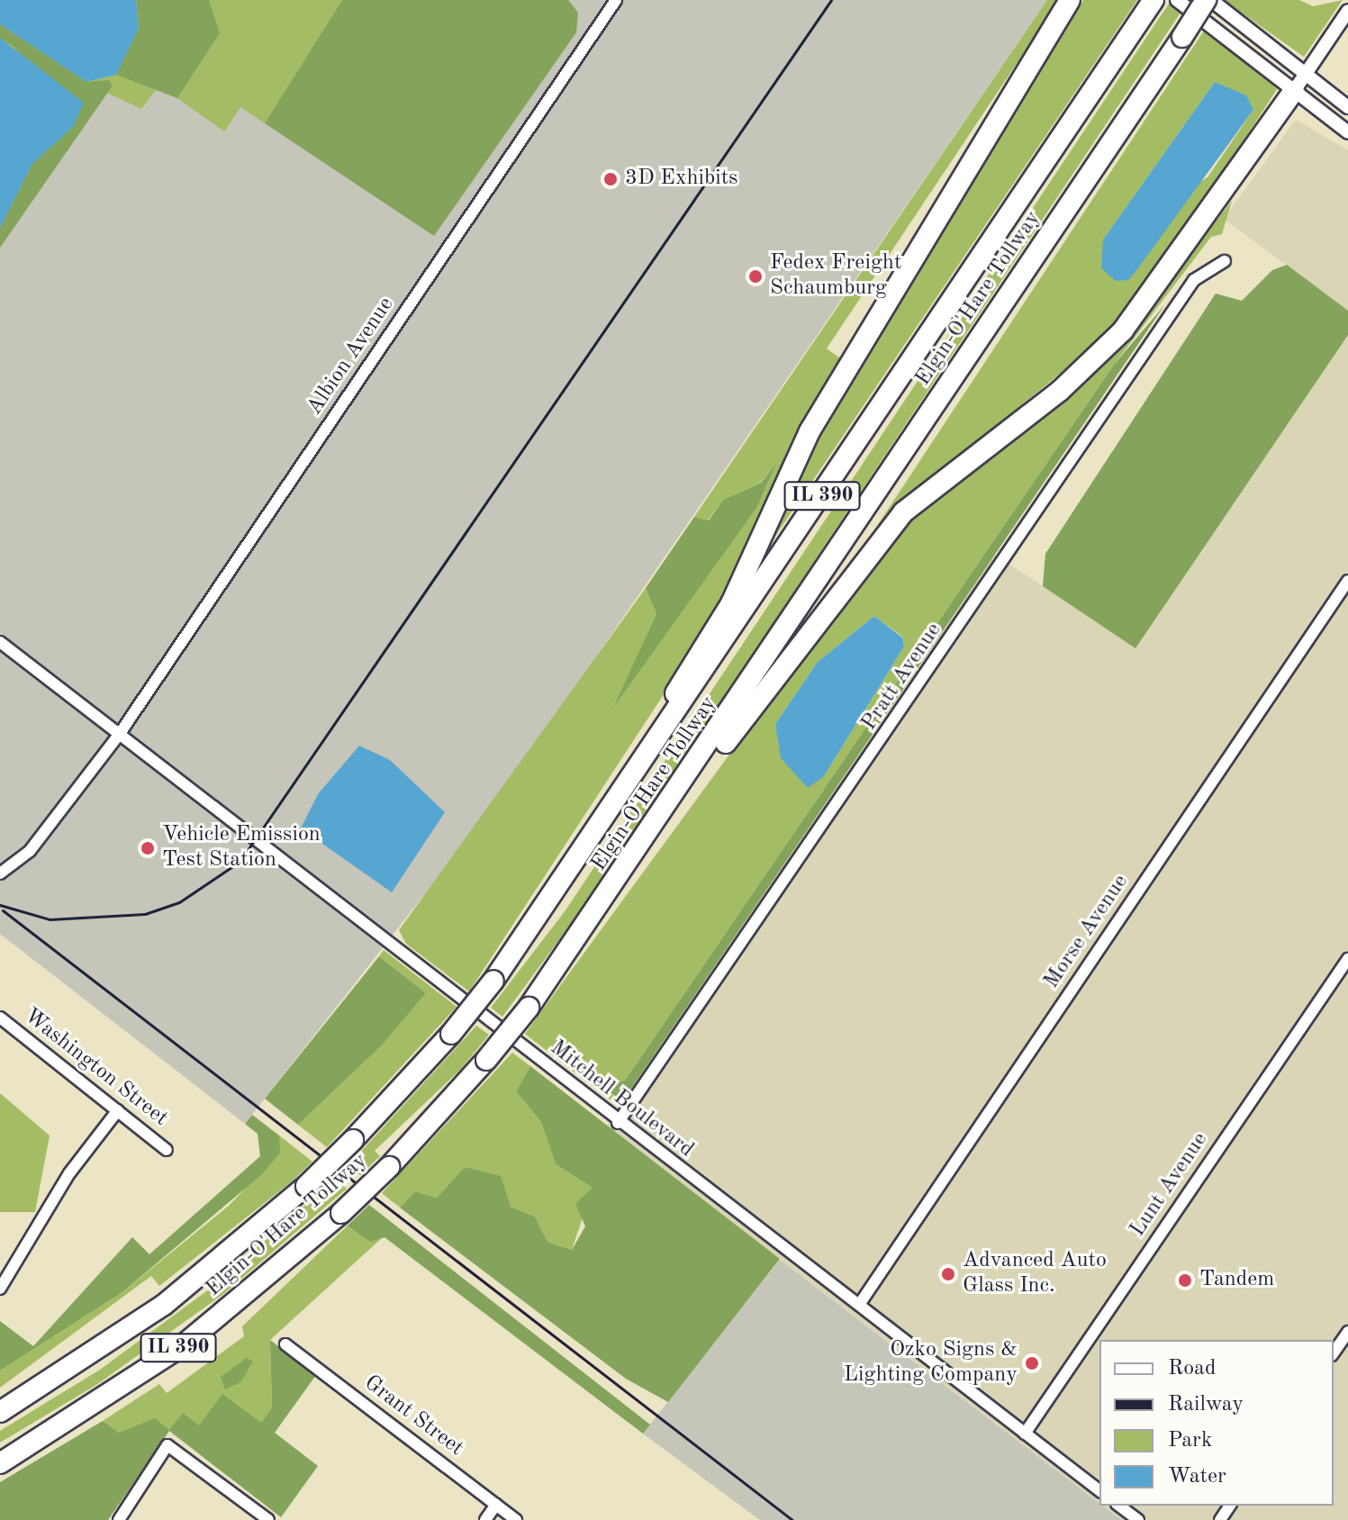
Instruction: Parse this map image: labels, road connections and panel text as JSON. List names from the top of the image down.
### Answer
{
  "streets": {
    "highway": ["Elgin-O'Hare Tollway", "IL 390"],
    "street": [
      "Albion Avenue",
      "Pratt Avenue",
      "Morse Avenue",
      "Washington Street",
      "Mitchell Boulevard",
      "Lunt Avenue",
      "Grant Street"
    ]
  },
  "crossings": [
    ["Albion Avenue", "Mitchell Boulevard"],
    ["Pratt Avenue", "Mitchell Boulevard"],
    ["Morse Avenue", "Mitchell Boulevard"],
    ["Mitchell Boulevard", "Lunt Avenue"]
  ],
  "places": [
    "3D Exhibits",
    "Fedex Freight Schaumburg",
    "Vehicle Emission Test Station",
    "Advanced Auto Glass Inc.",
    "Tandem",
    "Ozko Signs & Lighting Company"
  ],
  "legend": [
    "Road",
    "Railway",
    "Park",
    "Water"
  ]
}
